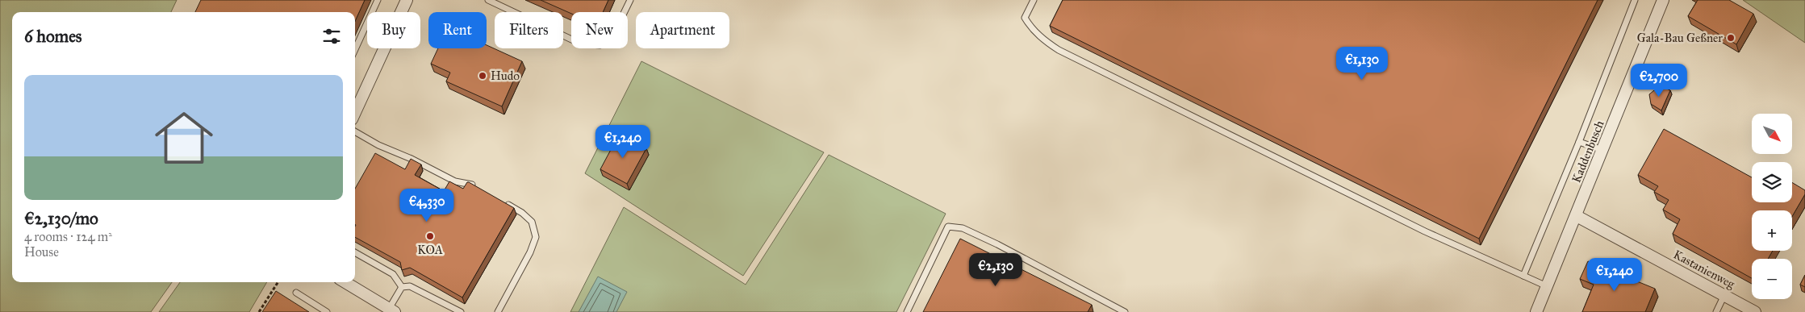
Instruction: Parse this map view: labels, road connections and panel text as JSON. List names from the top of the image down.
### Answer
{
  "streets": {
    "street": ["Kaddenbusch", "Kastanienweg"]
  },
  "crossings": [
    ["Kaddenbusch", "Kastanienweg"]
  ],
  "places": ["Gala-Bau Geßner", "Hudo", "KOA"],
  "north": "bottom right",
  "page": {
    "chip": [
      "Buy",
      "Rent",
      "Filters",
      "New",
      "Apartment"
    ],
    "heading": "6 homes",
    "price": [
      "€1,130",
      "€2,700",
      "€1,240",
      "€4,330",
      "€2,130",
      "€1,240"
    ],
    "list": [
      {
        "name": "€2,130/mo",
        "note": "4 rooms · 124 m² · House"
      }
    ],
    "map_buttons": ["+", "−"]
  }
}
